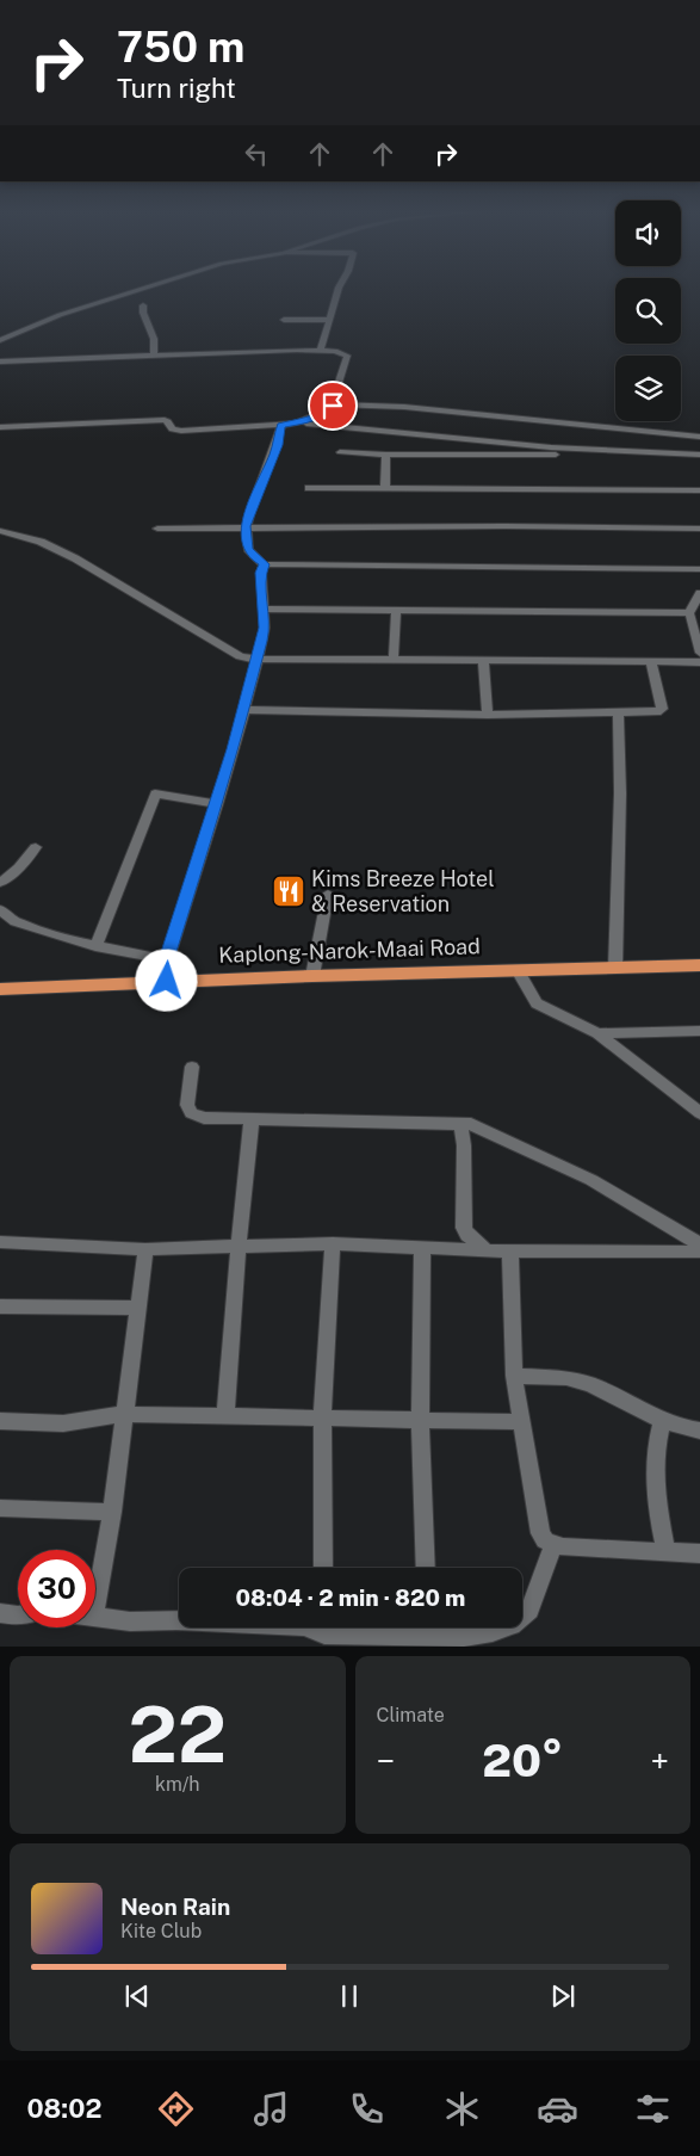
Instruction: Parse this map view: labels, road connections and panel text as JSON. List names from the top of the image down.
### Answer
{
  "streets": {
    "highway": ["Kaplong-Narok-Maai Road"]
  },
  "places": {
    "restaurant": ["Kims Breeze Hotel & Reservation"]
  },
  "page": {
    "turn": ["750 m", "Turn right"],
    "limit": "30",
    "trip": "08:04 · 2 min · 820 m",
    "tile": [
      ["22", "km/h"],
      "Climate"
    ],
    "heat": ["−", "20°", "+"],
    "song": ["Neon Rain", "Kite Club"],
    "tabs": "08:02"
  }
}
